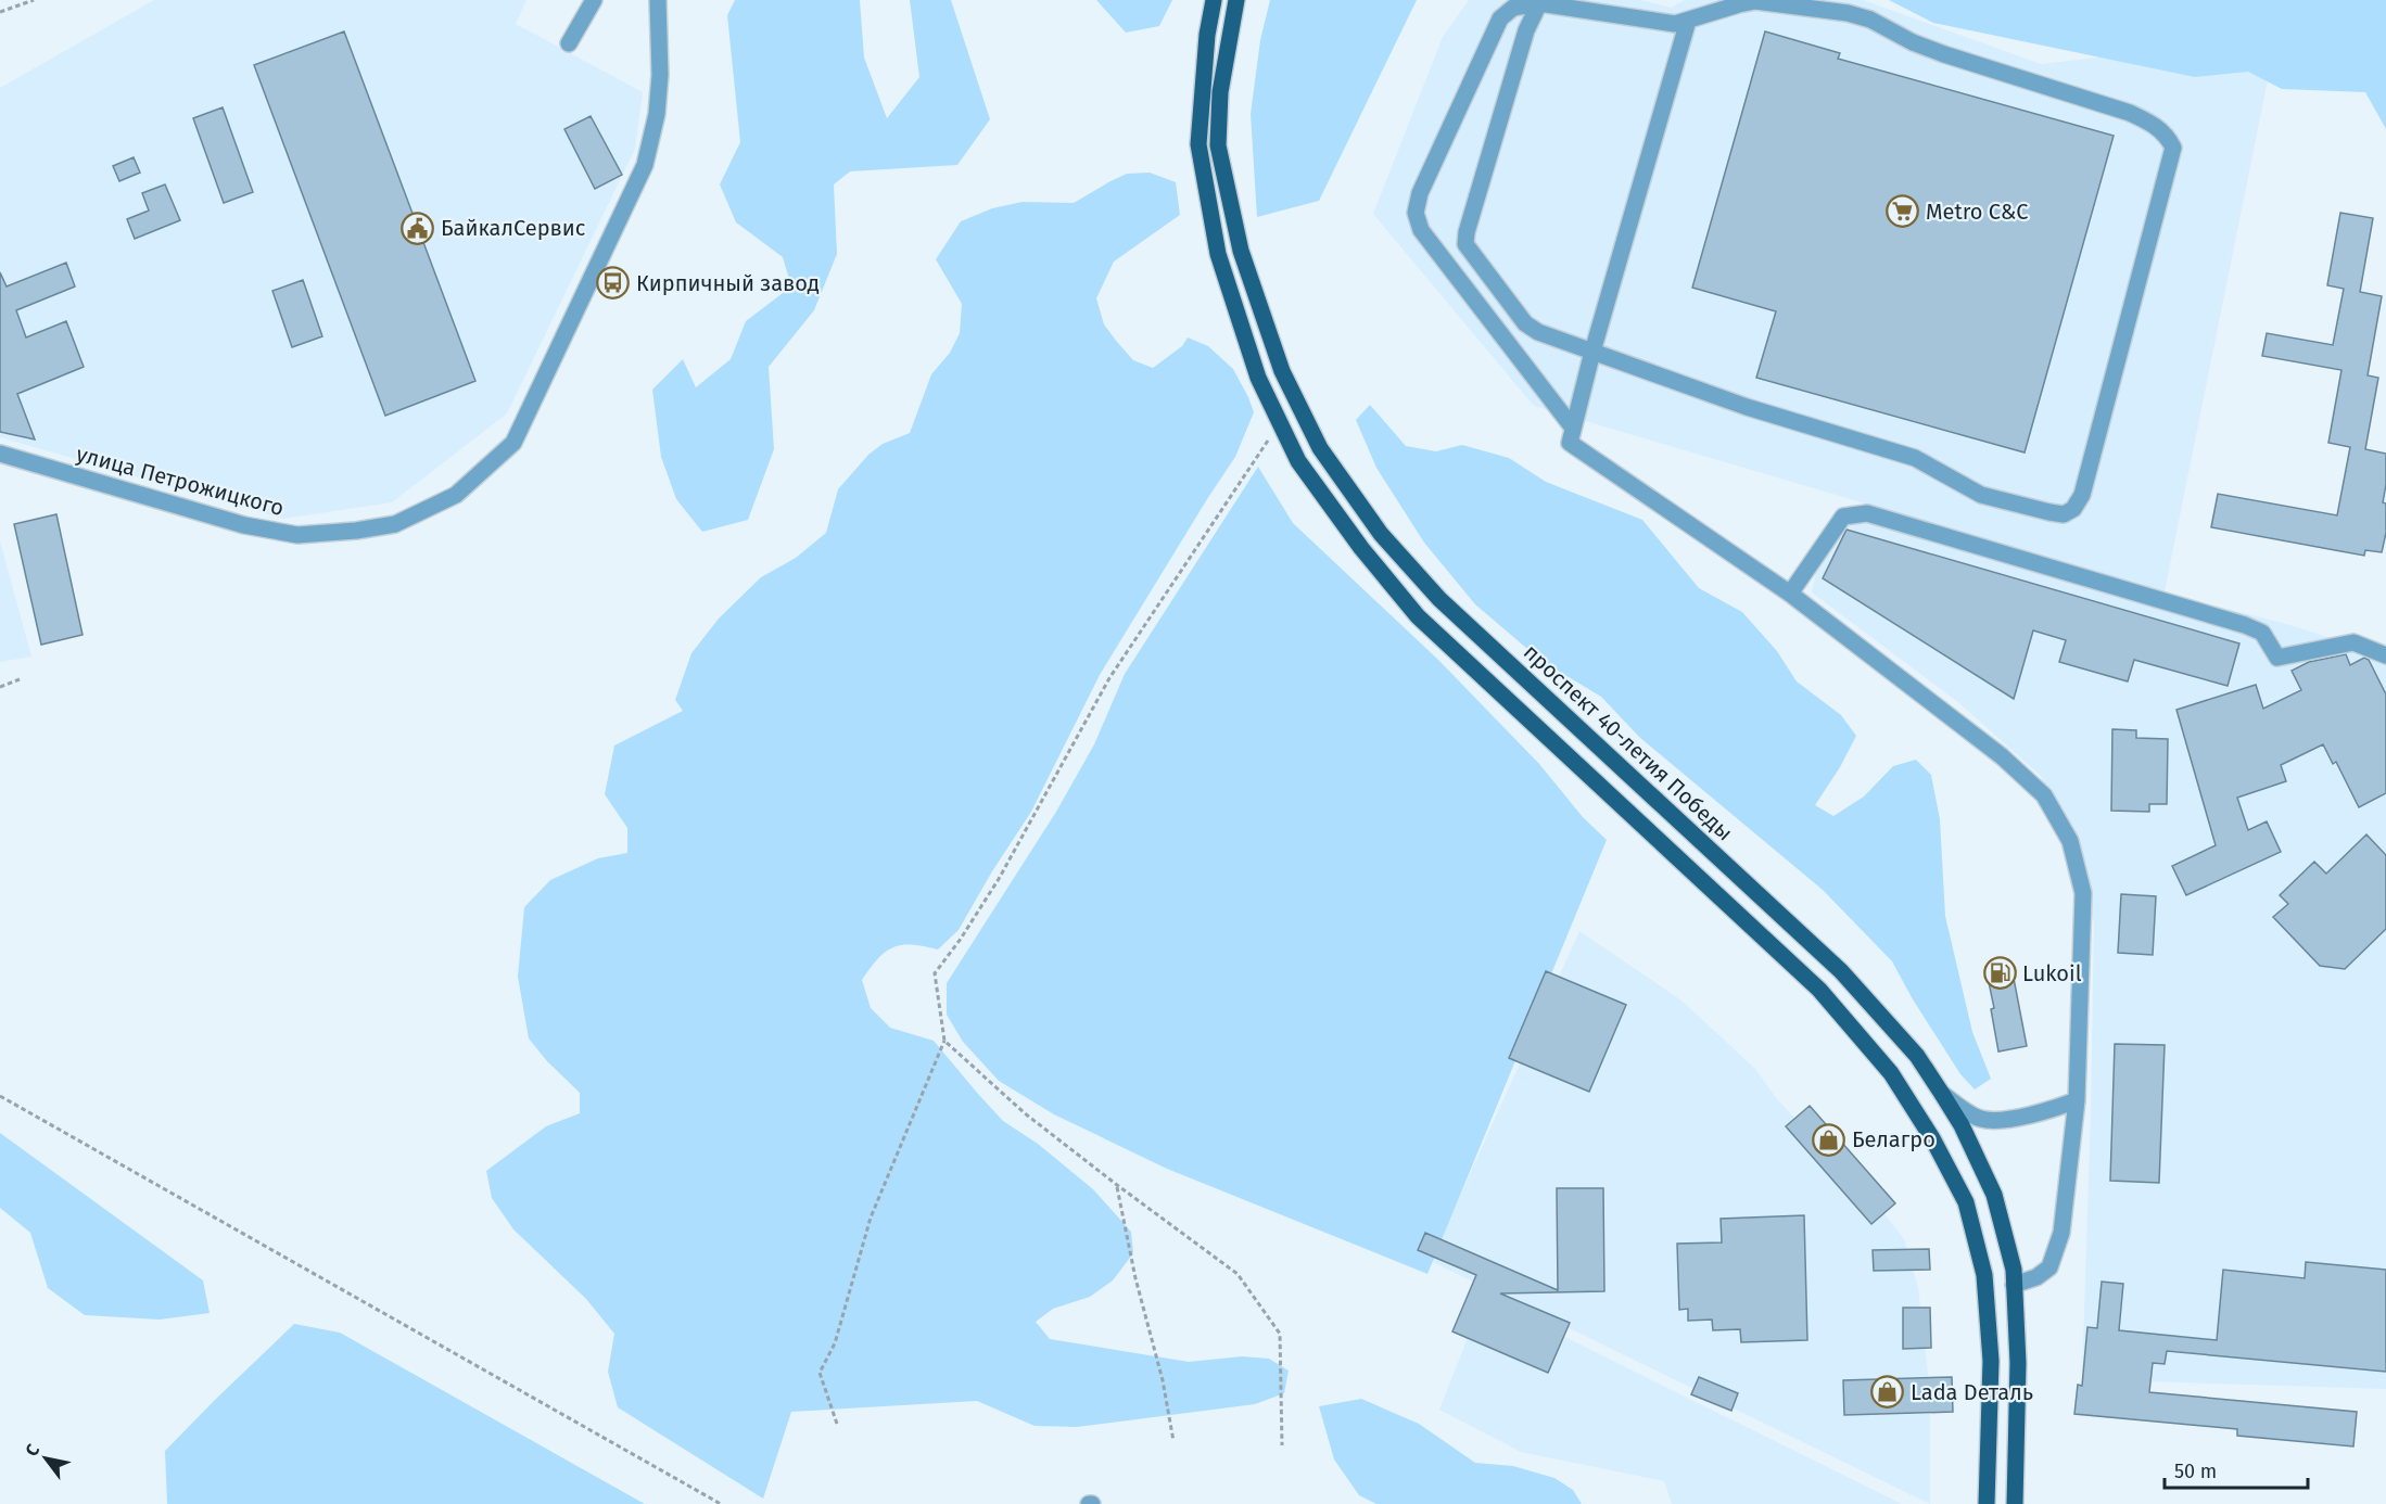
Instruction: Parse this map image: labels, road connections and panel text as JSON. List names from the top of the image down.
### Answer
{
  "streets": {
    "main road": ["проспект 40-летия Победы"],
    "street": ["улица Петрожицкого"]
  },
  "places": {
    "supermarket": ["Metro C&C"],
    "public building": ["БайкалСервис"],
    "bus stop": ["Кирпичный завод"],
    "fuel station": ["Lukoil"],
    "shop": ["Белагро", "Lada Dеталь"]
  },
  "scale_bar": "50 m",
  "north": "top left"
}
